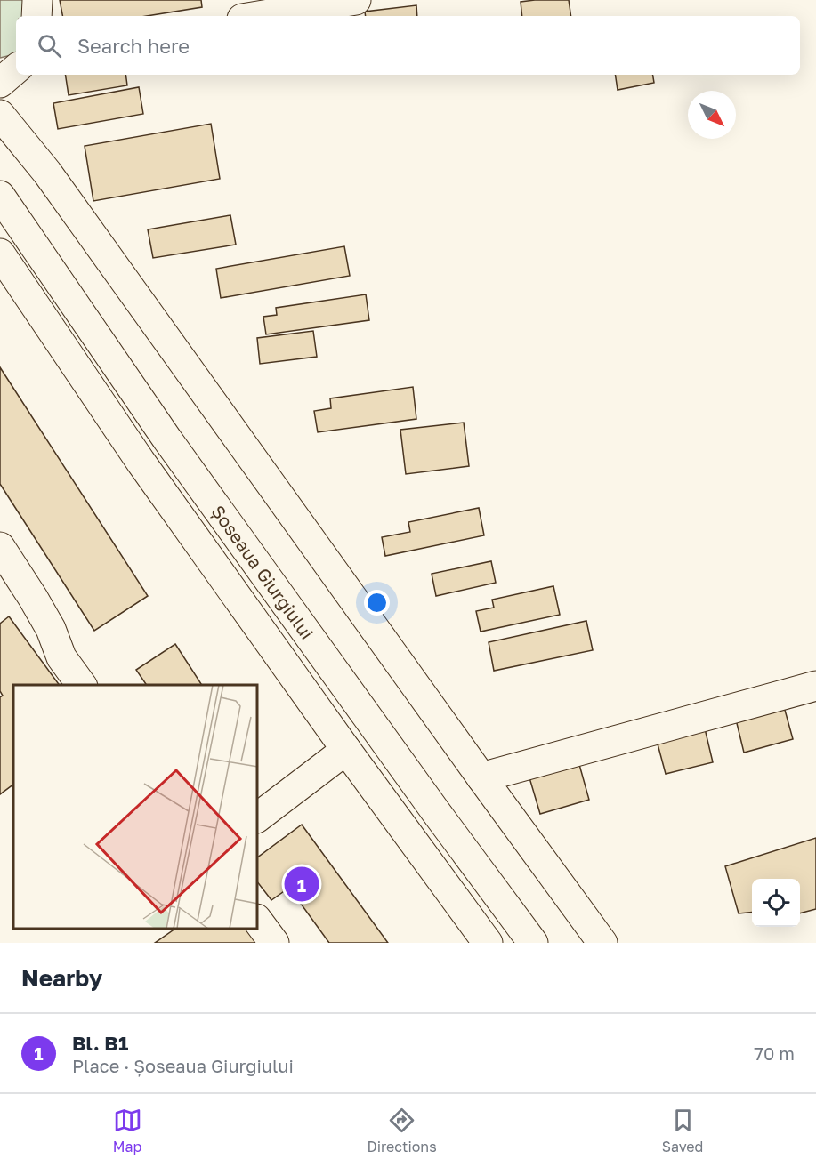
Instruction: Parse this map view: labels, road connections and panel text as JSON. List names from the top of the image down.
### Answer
{
  "streets": {
    "main road": ["Șoseaua Giurgiului"]
  },
  "north": "bottom right",
  "page": {
    "search": "Search here",
    "pins": "1",
    "heading": "Nearby",
    "list": [
      {
        "mark": "1",
        "name": "Bl. B1",
        "note": "Place · Șoseaua Giurgiului",
        "value": "70 m"
      }
    ],
    "nav": ["Map", "Directions", "Saved"]
  }
}
